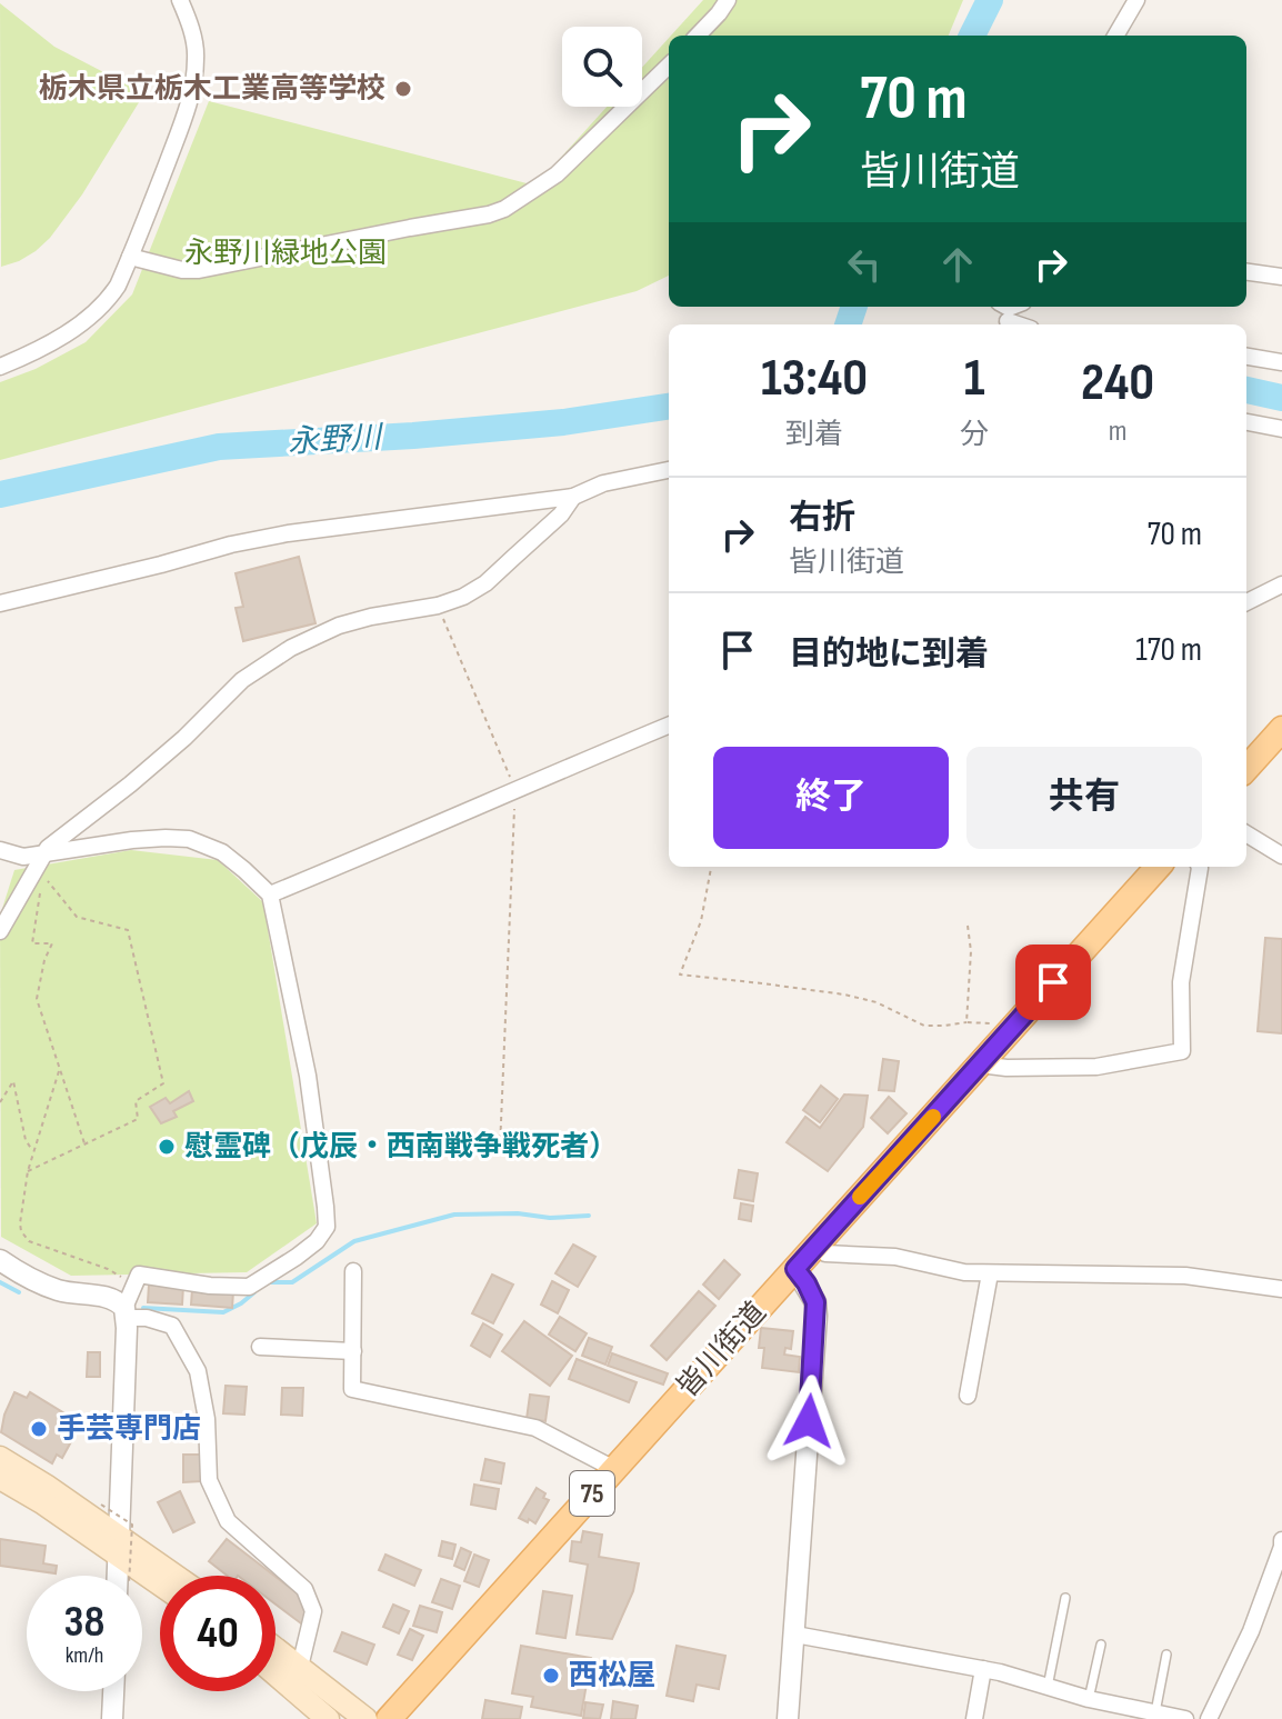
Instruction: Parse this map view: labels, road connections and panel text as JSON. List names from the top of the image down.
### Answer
{
  "streets": {
    "main road": ["皆川街道", "75"]
  },
  "water": ["永野川"],
  "parks": ["永野川緑地公園"],
  "places": [
    "栃木県立栃木工業高等学校",
    "慰霊碑（戊辰・西南戦争戦死者）",
    "手芸専門店",
    "西松屋"
  ],
  "page": {
    "turn": ["70 m", "皆川街道"],
    "eta": [
      "13:40",
      "到着",
      "1",
      "分",
      "240",
      "m"
    ],
    "list": [
      {
        "name": "右折",
        "note": "皆川街道",
        "value": "70 m"
      },
      {
        "name": "目的地に到着",
        "value": "170 m"
      }
    ],
    "buttons": ["終了", "共有"],
    "speed": "38 km/h",
    "limit": "40"
  }
}
